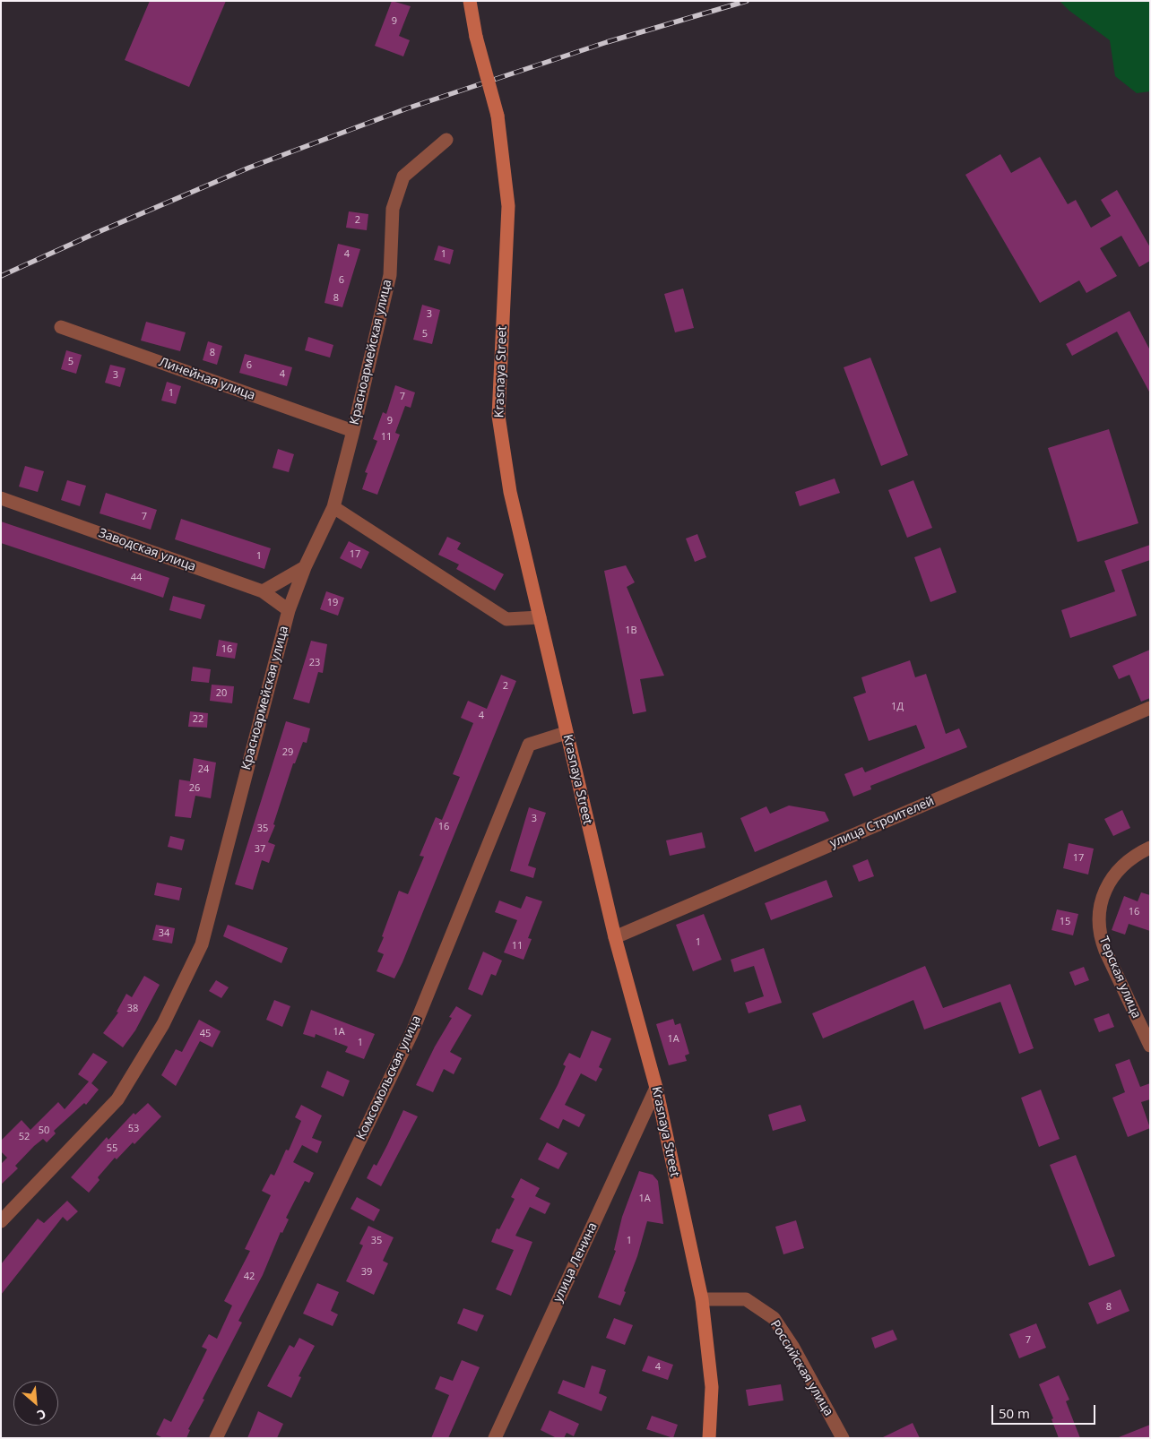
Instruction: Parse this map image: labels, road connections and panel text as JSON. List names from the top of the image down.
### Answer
{
  "streets": {
    "main road": ["Krasnaya Street"],
    "street": [
      "Красноармейская улица",
      "Линейная улица",
      "Заводская улица",
      "улица Строителей",
      "Терская улица",
      "Комсомольская улица",
      "улица Ленина",
      "Российская улица"
    ]
  },
  "crossings": [
    ["Красноармейская улица", "Линейная улица"],
    ["Красноармейская улица", "Заводская улица"],
    ["Krasnaya Street", "улица Строителей"],
    ["Krasnaya Street", "Комсомольская улица"],
    ["Krasnaya Street", "улица Ленина"],
    ["Krasnaya Street", "Российская улица"]
  ],
  "house_numbers": [
    "9",
    "2",
    "4",
    "1",
    "6",
    "8",
    "3",
    "5",
    "8",
    "5",
    "6",
    "4",
    "3",
    "1",
    "7",
    "9",
    "11",
    "7",
    "17",
    "1",
    "44",
    "19",
    "1В",
    "16",
    "23",
    "2",
    "20",
    "1Д",
    "4",
    "22",
    "29",
    "24",
    "26",
    "3",
    "16",
    "35",
    "37",
    "17",
    "16",
    "15",
    "34",
    "1",
    "11",
    "38",
    "1A",
    "45",
    "1A",
    "1",
    "53",
    "50",
    "52",
    "55",
    "1A",
    "35",
    "1",
    "39",
    "42",
    "8",
    "7",
    "4"
  ],
  "scale_bar": "50 m",
  "north": "bottom right"
}
